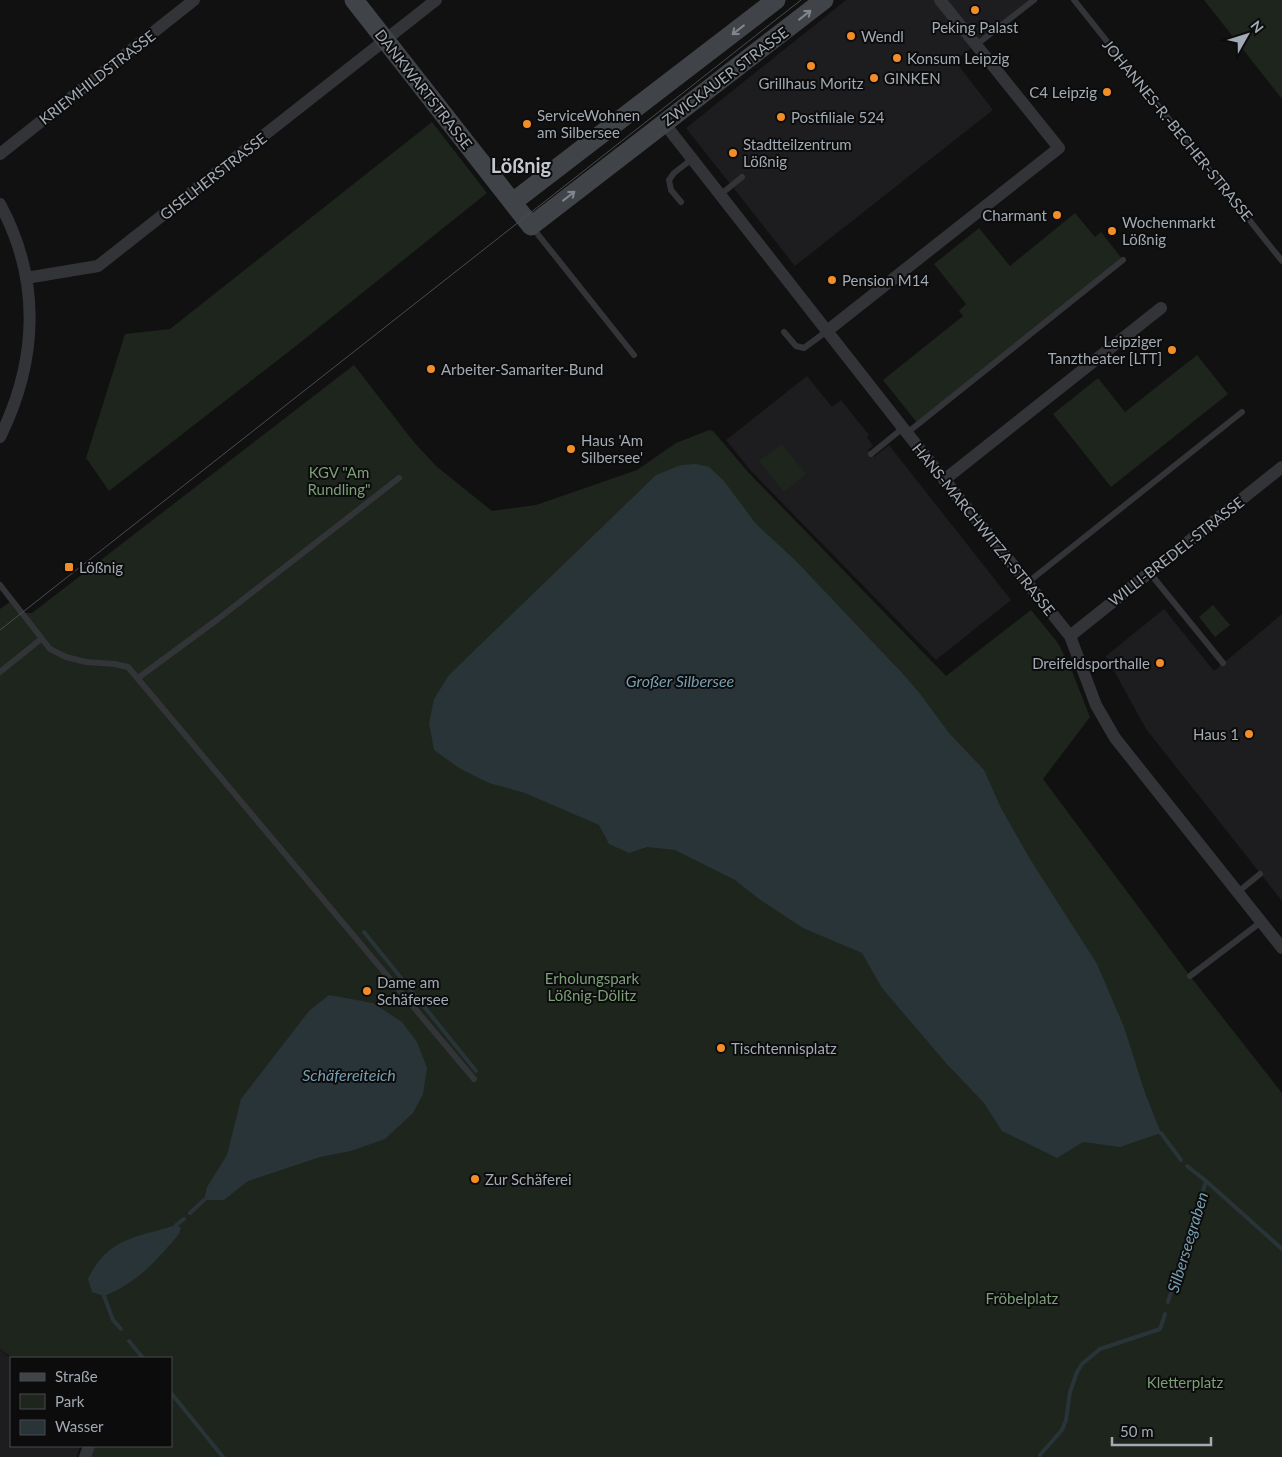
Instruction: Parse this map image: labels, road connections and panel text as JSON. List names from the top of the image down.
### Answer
{
  "streets": {
    "main road": ["ZWICKAUER STRASSE", "DANKWARTSTRASSE"],
    "street": [
      "KRIEMHILDSTRASSE",
      "GISELHERSTRASSE",
      "HANS-MARCHWITZA-STRASSE",
      "WILLI-BREDEL-STRASSE"
    ],
    "lane": ["JOHANNES-R.-BECHER-STRASSE"]
  },
  "crossings": [
    ["ZWICKAUER STRASSE", "DANKWARTSTRASSE"],
    ["ZWICKAUER STRASSE", "HANS-MARCHWITZA-STRASSE"],
    ["DANKWARTSTRASSE", "GISELHERSTRASSE"],
    ["HANS-MARCHWITZA-STRASSE", "WILLI-BREDEL-STRASSE"]
  ],
  "districts": ["Lößnig"],
  "water": ["Großer Silbersee", "Schäfereiteich", "Silberseegraben"],
  "parks": [
    "KGV \"Am Rundling\"",
    "Erholungspark Lößnig-Dölitz",
    "Fröbelplatz",
    "Kletterplatz"
  ],
  "places": {
    "other": [
      "Peking Palast",
      "Wendl",
      "Konsum Leipzig",
      "Grillhaus Moritz",
      "GINKEN",
      "C4 Leipzig",
      "Postfiliale 524",
      "ServiceWohnen am Silbersee",
      "Stadtteilzentrum Lößnig",
      "Charmant",
      "Wochenmarkt Lößnig",
      "Pension M14",
      "Leipziger Tanztheater [LTT]",
      "Arbeiter-Samariter-Bund",
      "Haus 'Am Silbersee'",
      "Dreifeldsporthalle",
      "Haus 1",
      "Dame am Schäfersee",
      "Tischtennisplatz",
      "Zur Schäferei"
    ],
    "transit": ["Lößnig"]
  },
  "legend": ["Straße", "Park", "Wasser"],
  "scale_bar": "50 m",
  "north": "top right"
}
